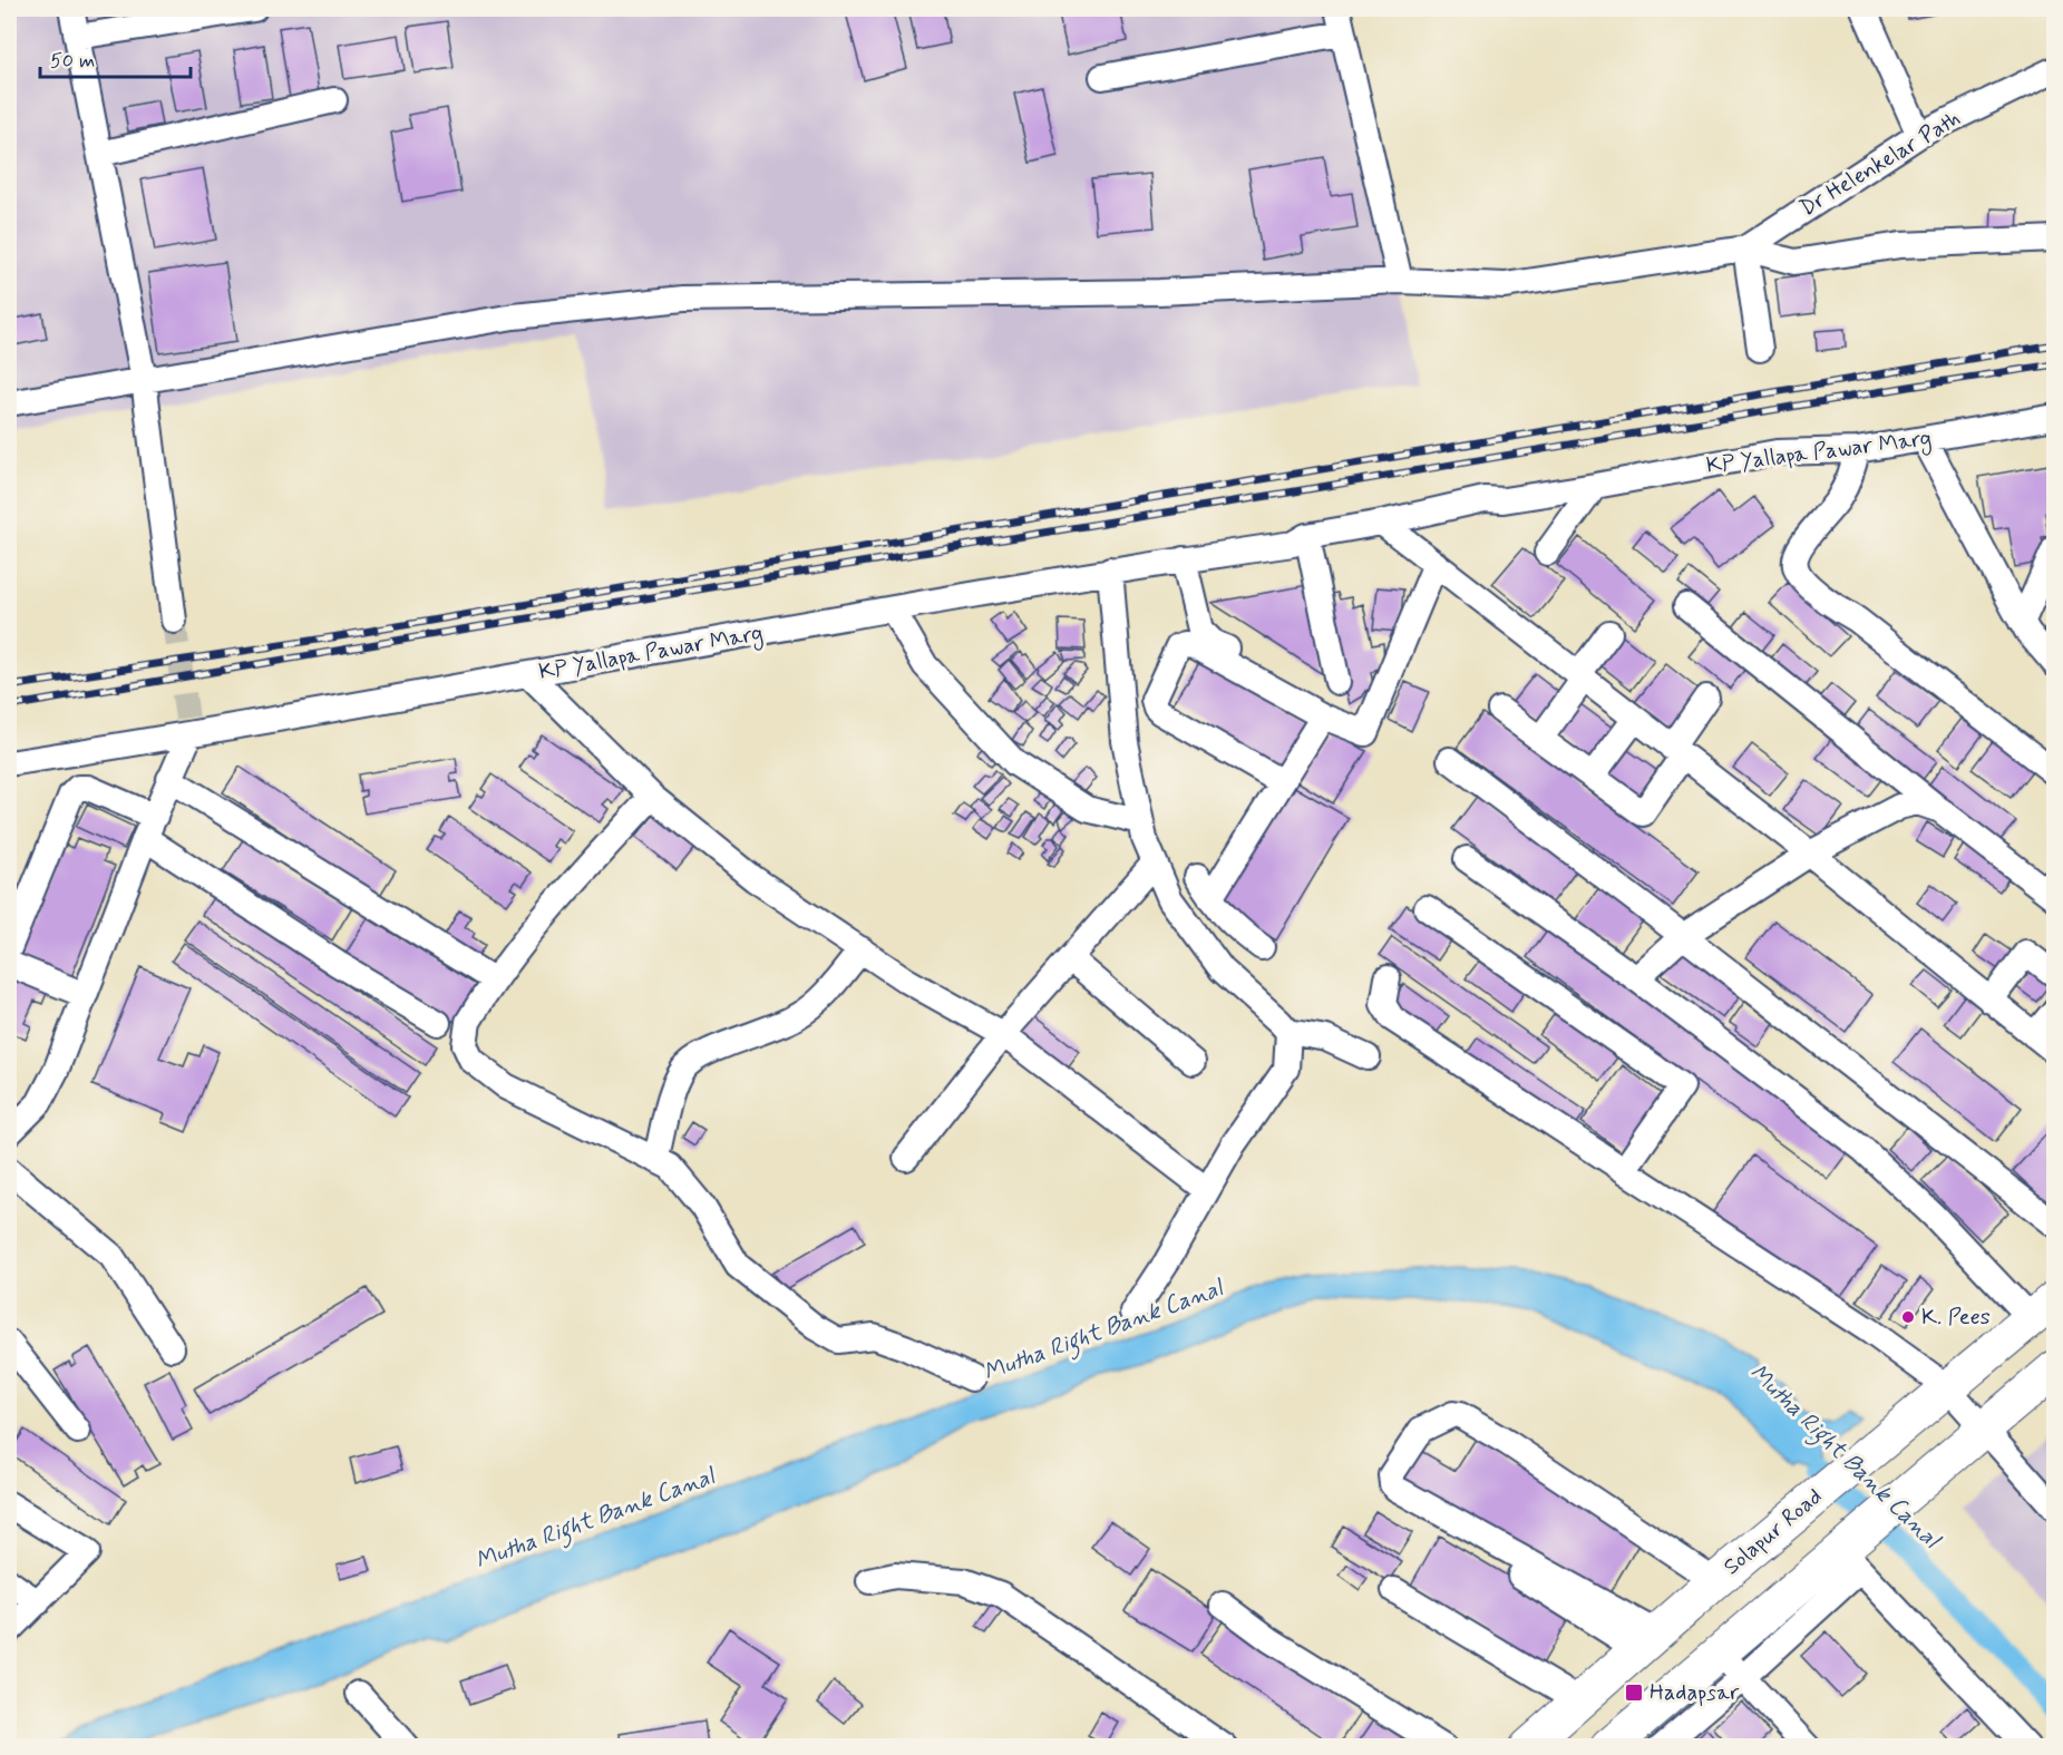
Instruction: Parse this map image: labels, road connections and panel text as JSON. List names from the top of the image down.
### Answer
{
  "streets": {
    "highway": ["Solapur Road"],
    "street": ["Dr Helenkelar Path", "KP Yallapa Pawar Marg"]
  },
  "water": ["Mutha Right Bank Canal"],
  "places": {
    "other": ["K. Pees"],
    "transit": ["Hadapsar"]
  },
  "scale_bar": "50 m"
}
